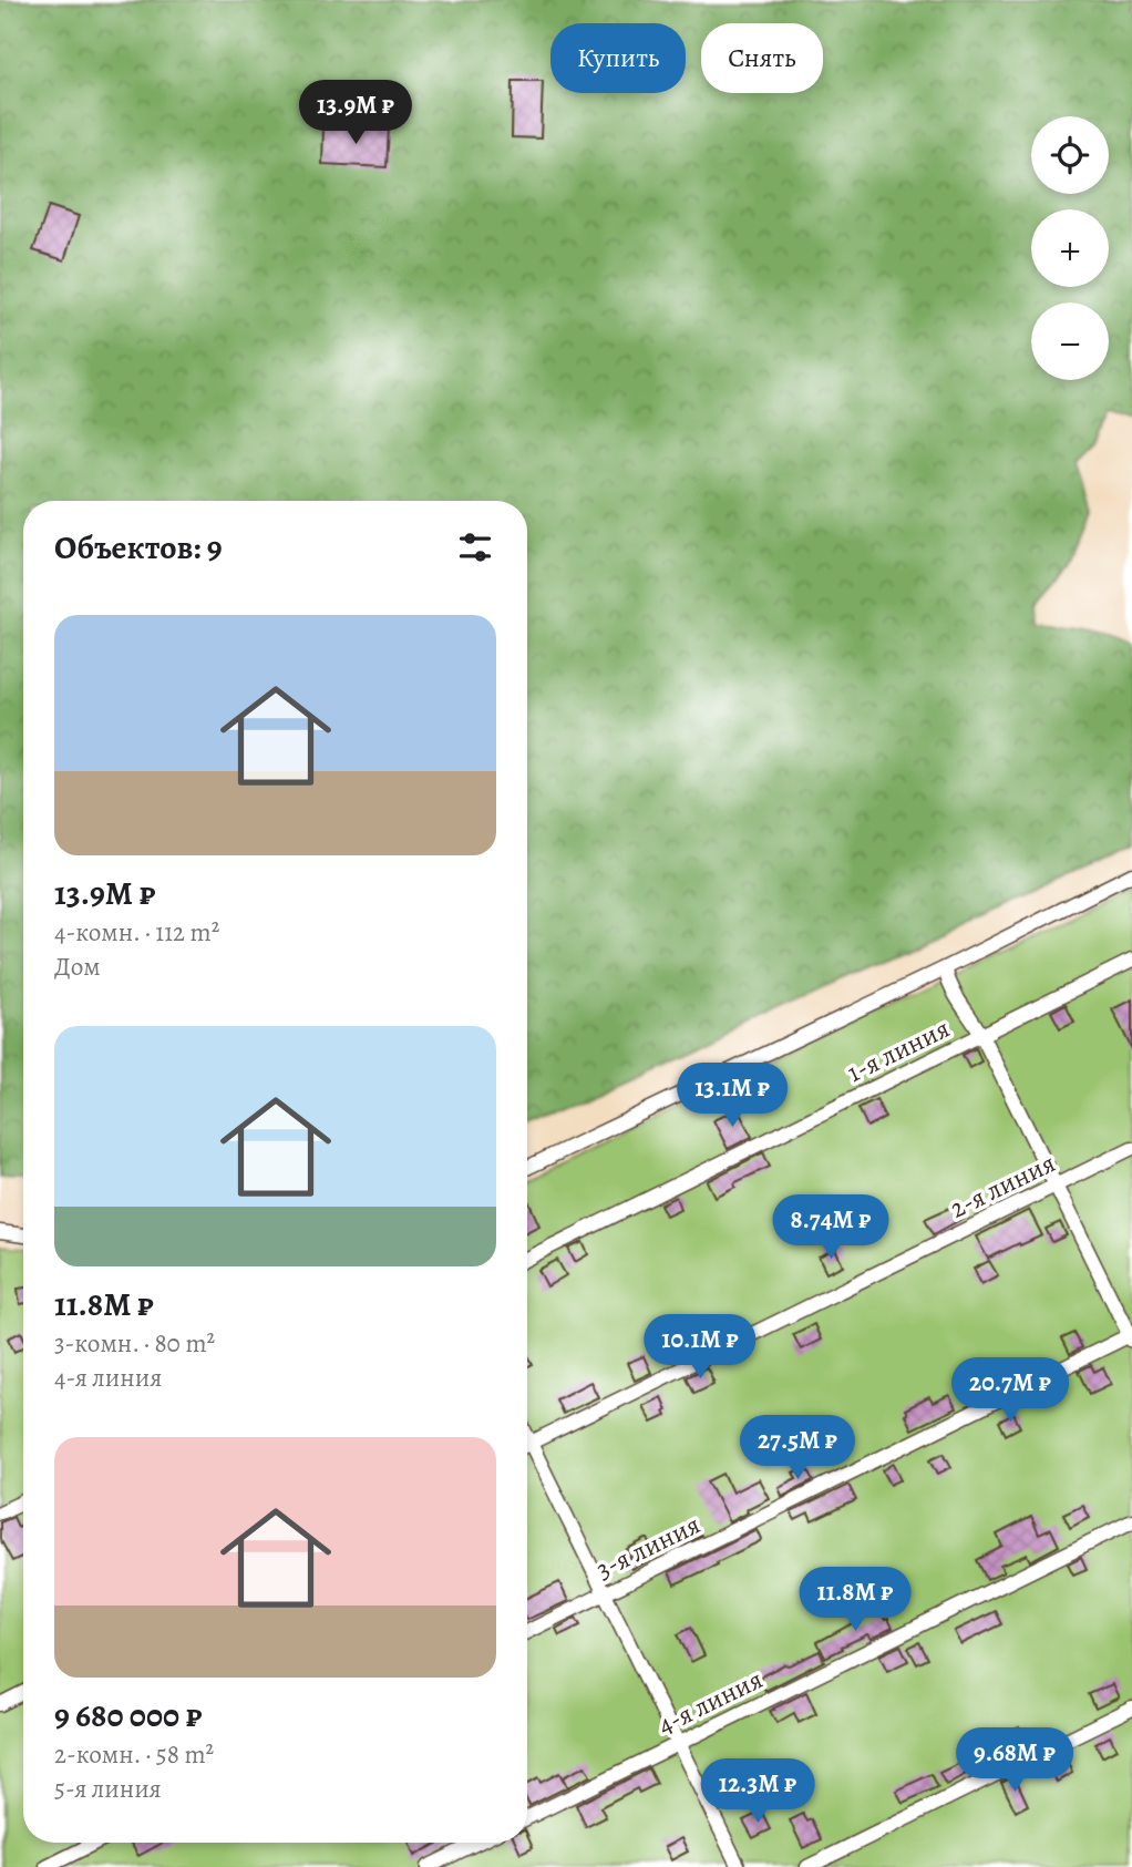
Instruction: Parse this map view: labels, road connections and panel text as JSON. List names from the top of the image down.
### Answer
{
  "streets": {
    "street": [
      "1-я линия",
      "2-я линия",
      "3-я линия",
      "4-я линия"
    ]
  },
  "page": {
    "chip": ["Купить", "Снять"],
    "price": [
      "13.9M ₽",
      "13.1M ₽",
      "8.74M ₽",
      "10.1M ₽",
      "20.7M ₽",
      "27.5M ₽",
      "11.8M ₽",
      "9.68M ₽",
      "12.3M ₽"
    ],
    "map_buttons": ["+", "−"],
    "heading": "Объектов: 9",
    "list": [
      {
        "name": "13.9M ₽",
        "note": "4-комн. · 112 m² · Дом"
      },
      {
        "name": "11.8M ₽",
        "note": "3-комн. · 80 m² · 4-я линия"
      },
      {
        "name": "9 680 000 ₽",
        "note": "2-комн. · 58 m² · 5-я линия"
      }
    ]
  }
}
